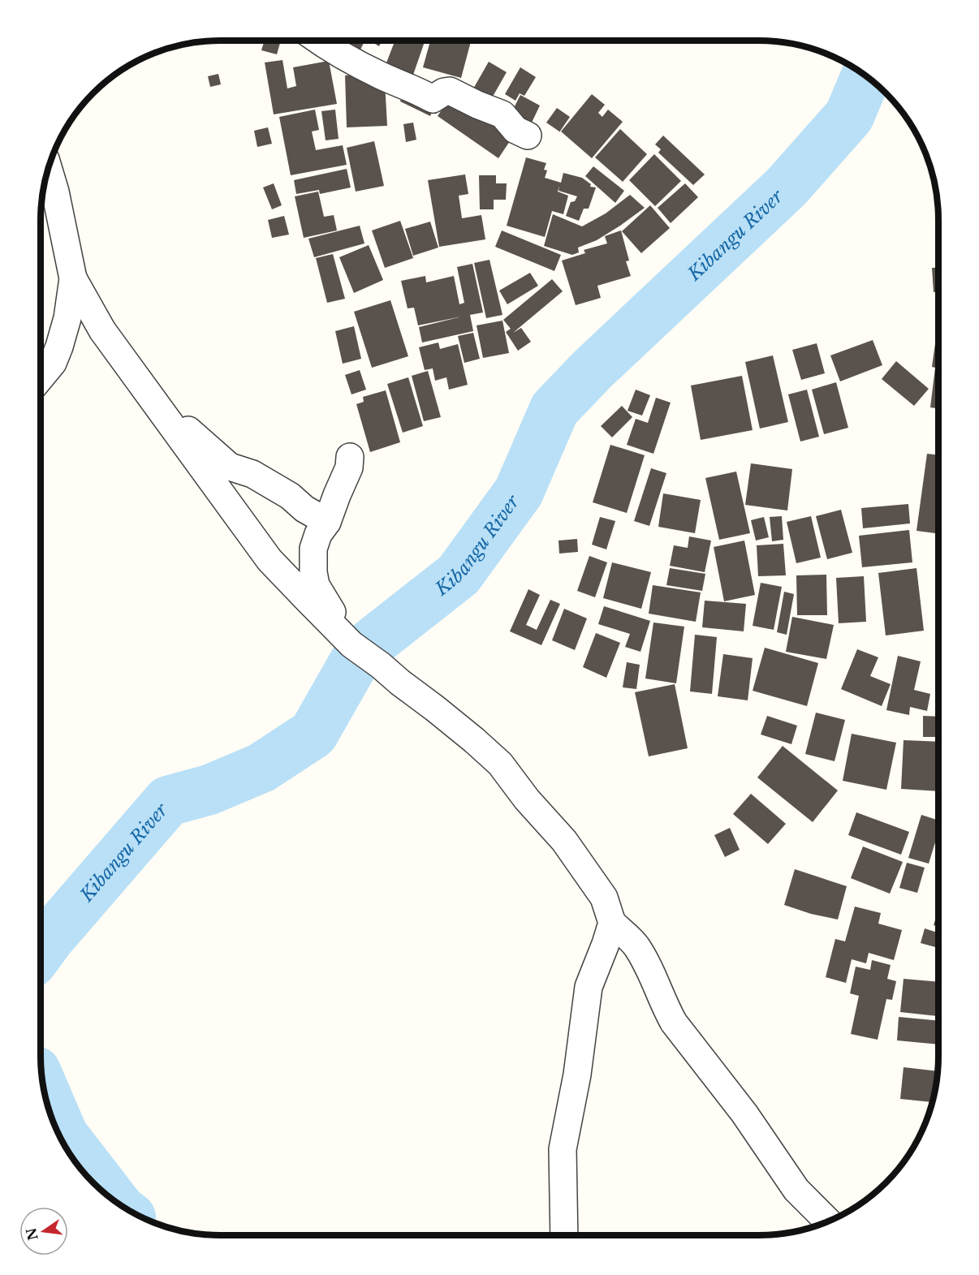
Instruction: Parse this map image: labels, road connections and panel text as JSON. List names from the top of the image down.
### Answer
{
  "water": ["Kibangu River"],
  "north": "left"
}
